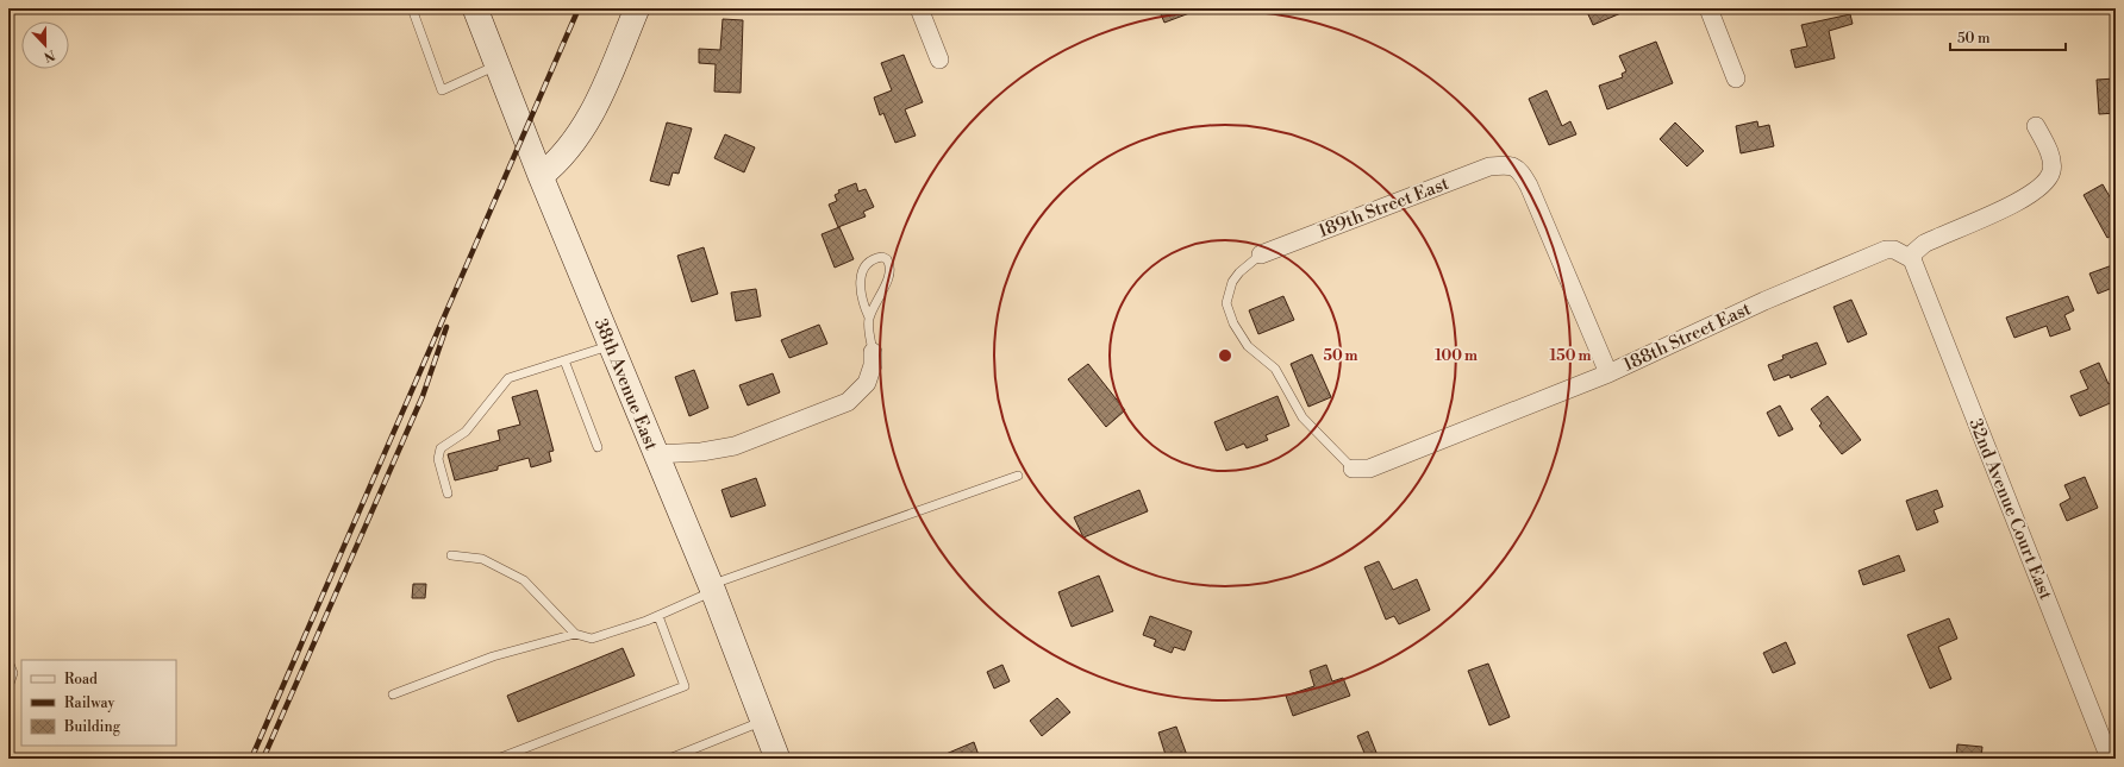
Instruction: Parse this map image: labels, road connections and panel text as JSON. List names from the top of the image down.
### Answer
{
  "streets": {
    "street": [
      "189th Street East",
      "188th Street East",
      "38th Avenue East",
      "32nd Avenue Court East"
    ]
  },
  "crossings": [
    ["189th Street East", "188th Street East"],
    ["188th Street East", "32nd Avenue Court East"]
  ],
  "legend": ["Road", "Railway", "Building"],
  "scale_bar": "50 m",
  "north": "bottom",
  "rings": ["50 m", "100 m", "150 m"]
}
